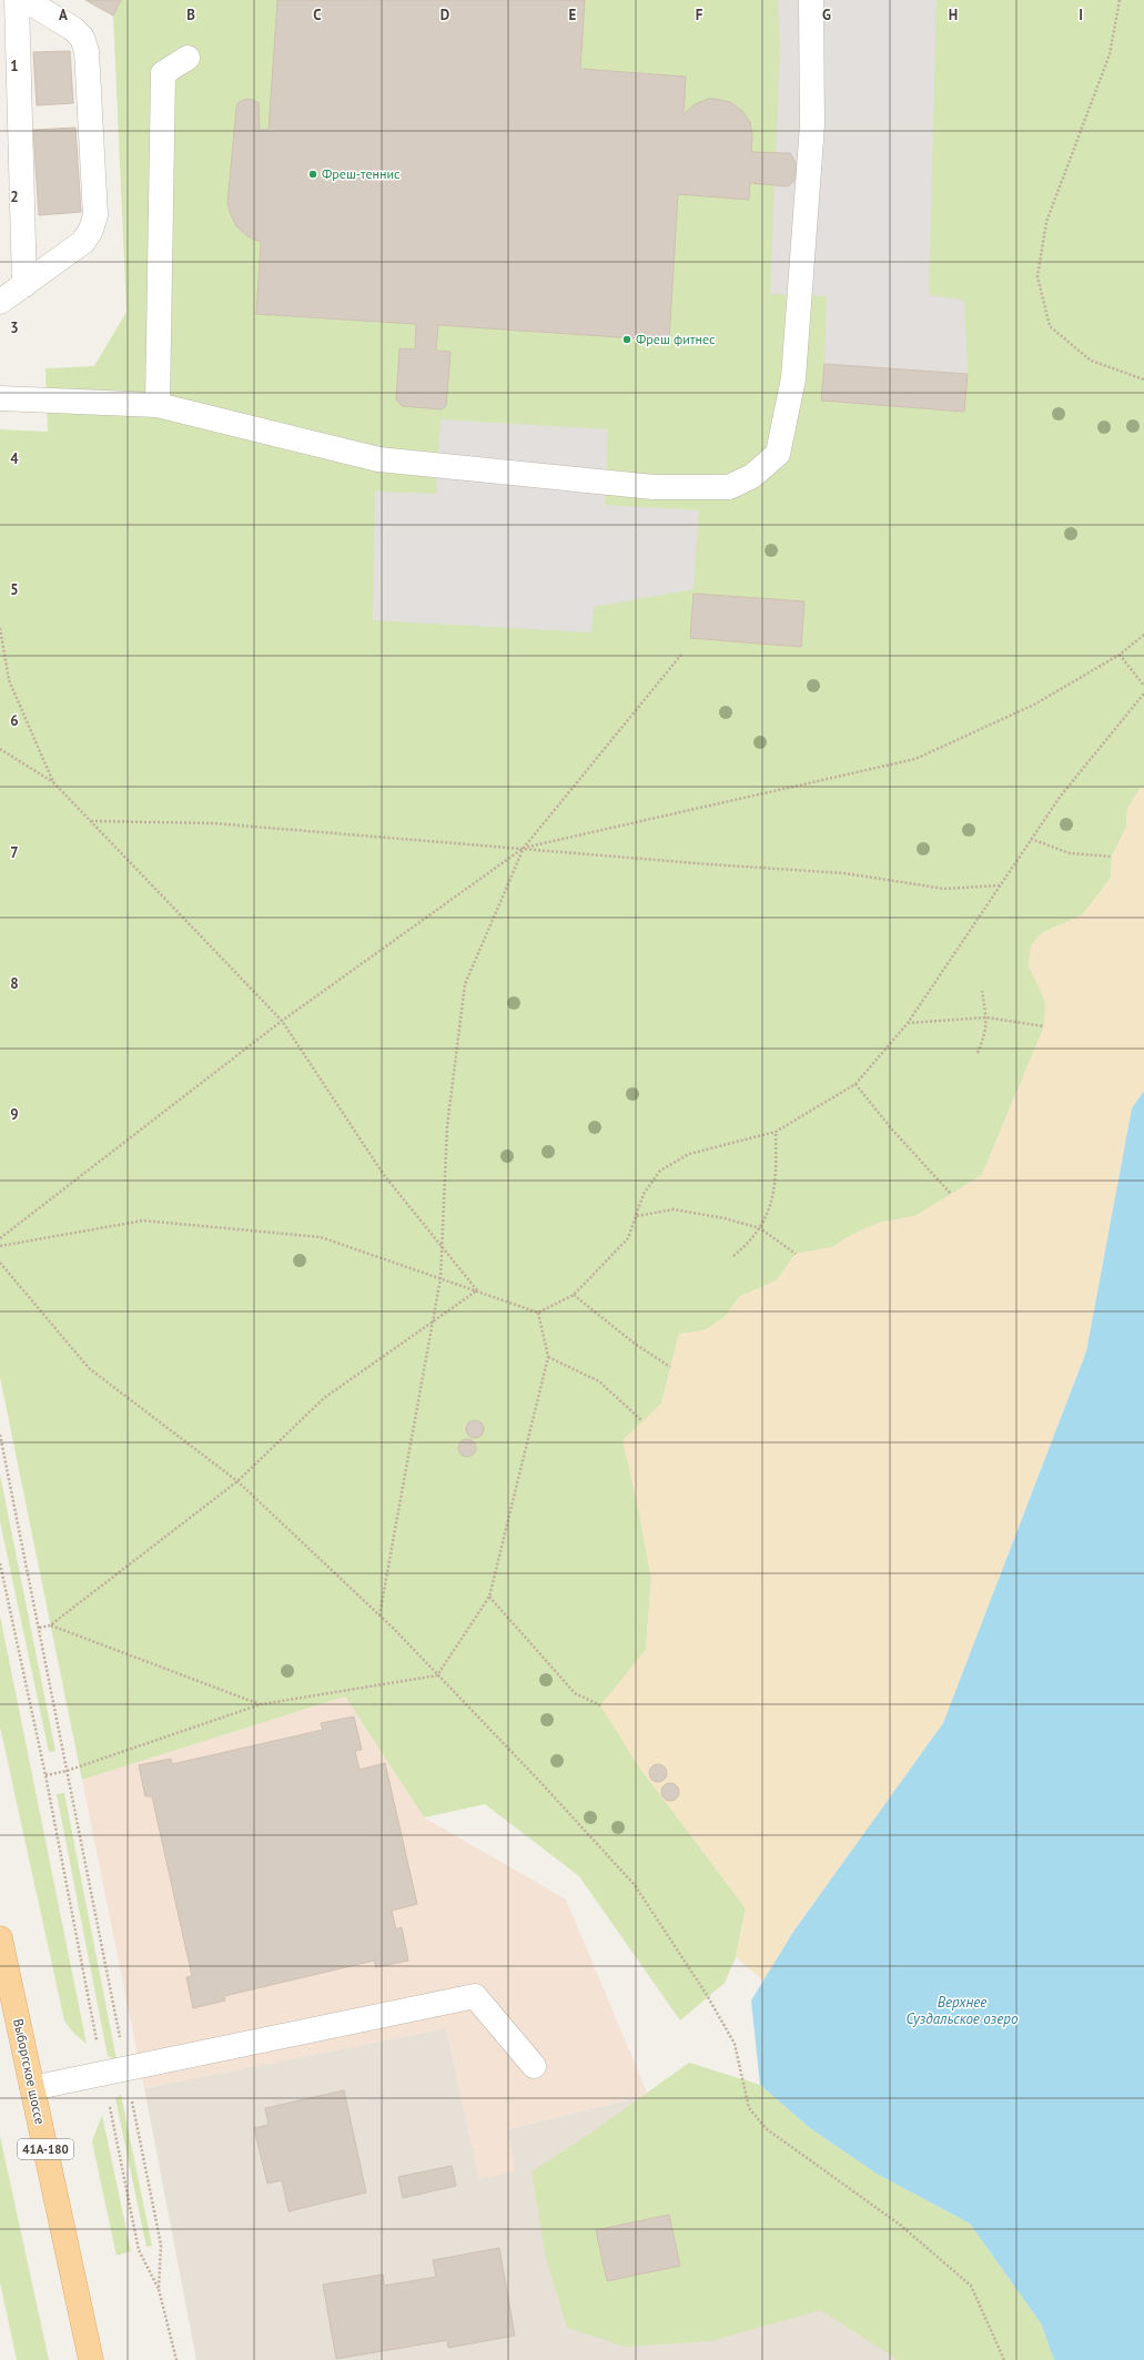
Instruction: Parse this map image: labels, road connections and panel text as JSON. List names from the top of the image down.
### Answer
{
  "streets": {
    "main road": ["Выборгское шоссе", "41А-180"]
  },
  "water": ["Верхнее Суздальское озеро"],
  "places": ["Фреш-теннис", "Фреш фитнес"],
  "grid": {
    "columns": [
      "A",
      "B",
      "C",
      "D",
      "E",
      "F",
      "G",
      "H",
      "I"
    ],
    "rows": [
      "1",
      "2",
      "3",
      "4",
      "5",
      "6",
      "7",
      "8",
      "9"
    ]
  }
}
